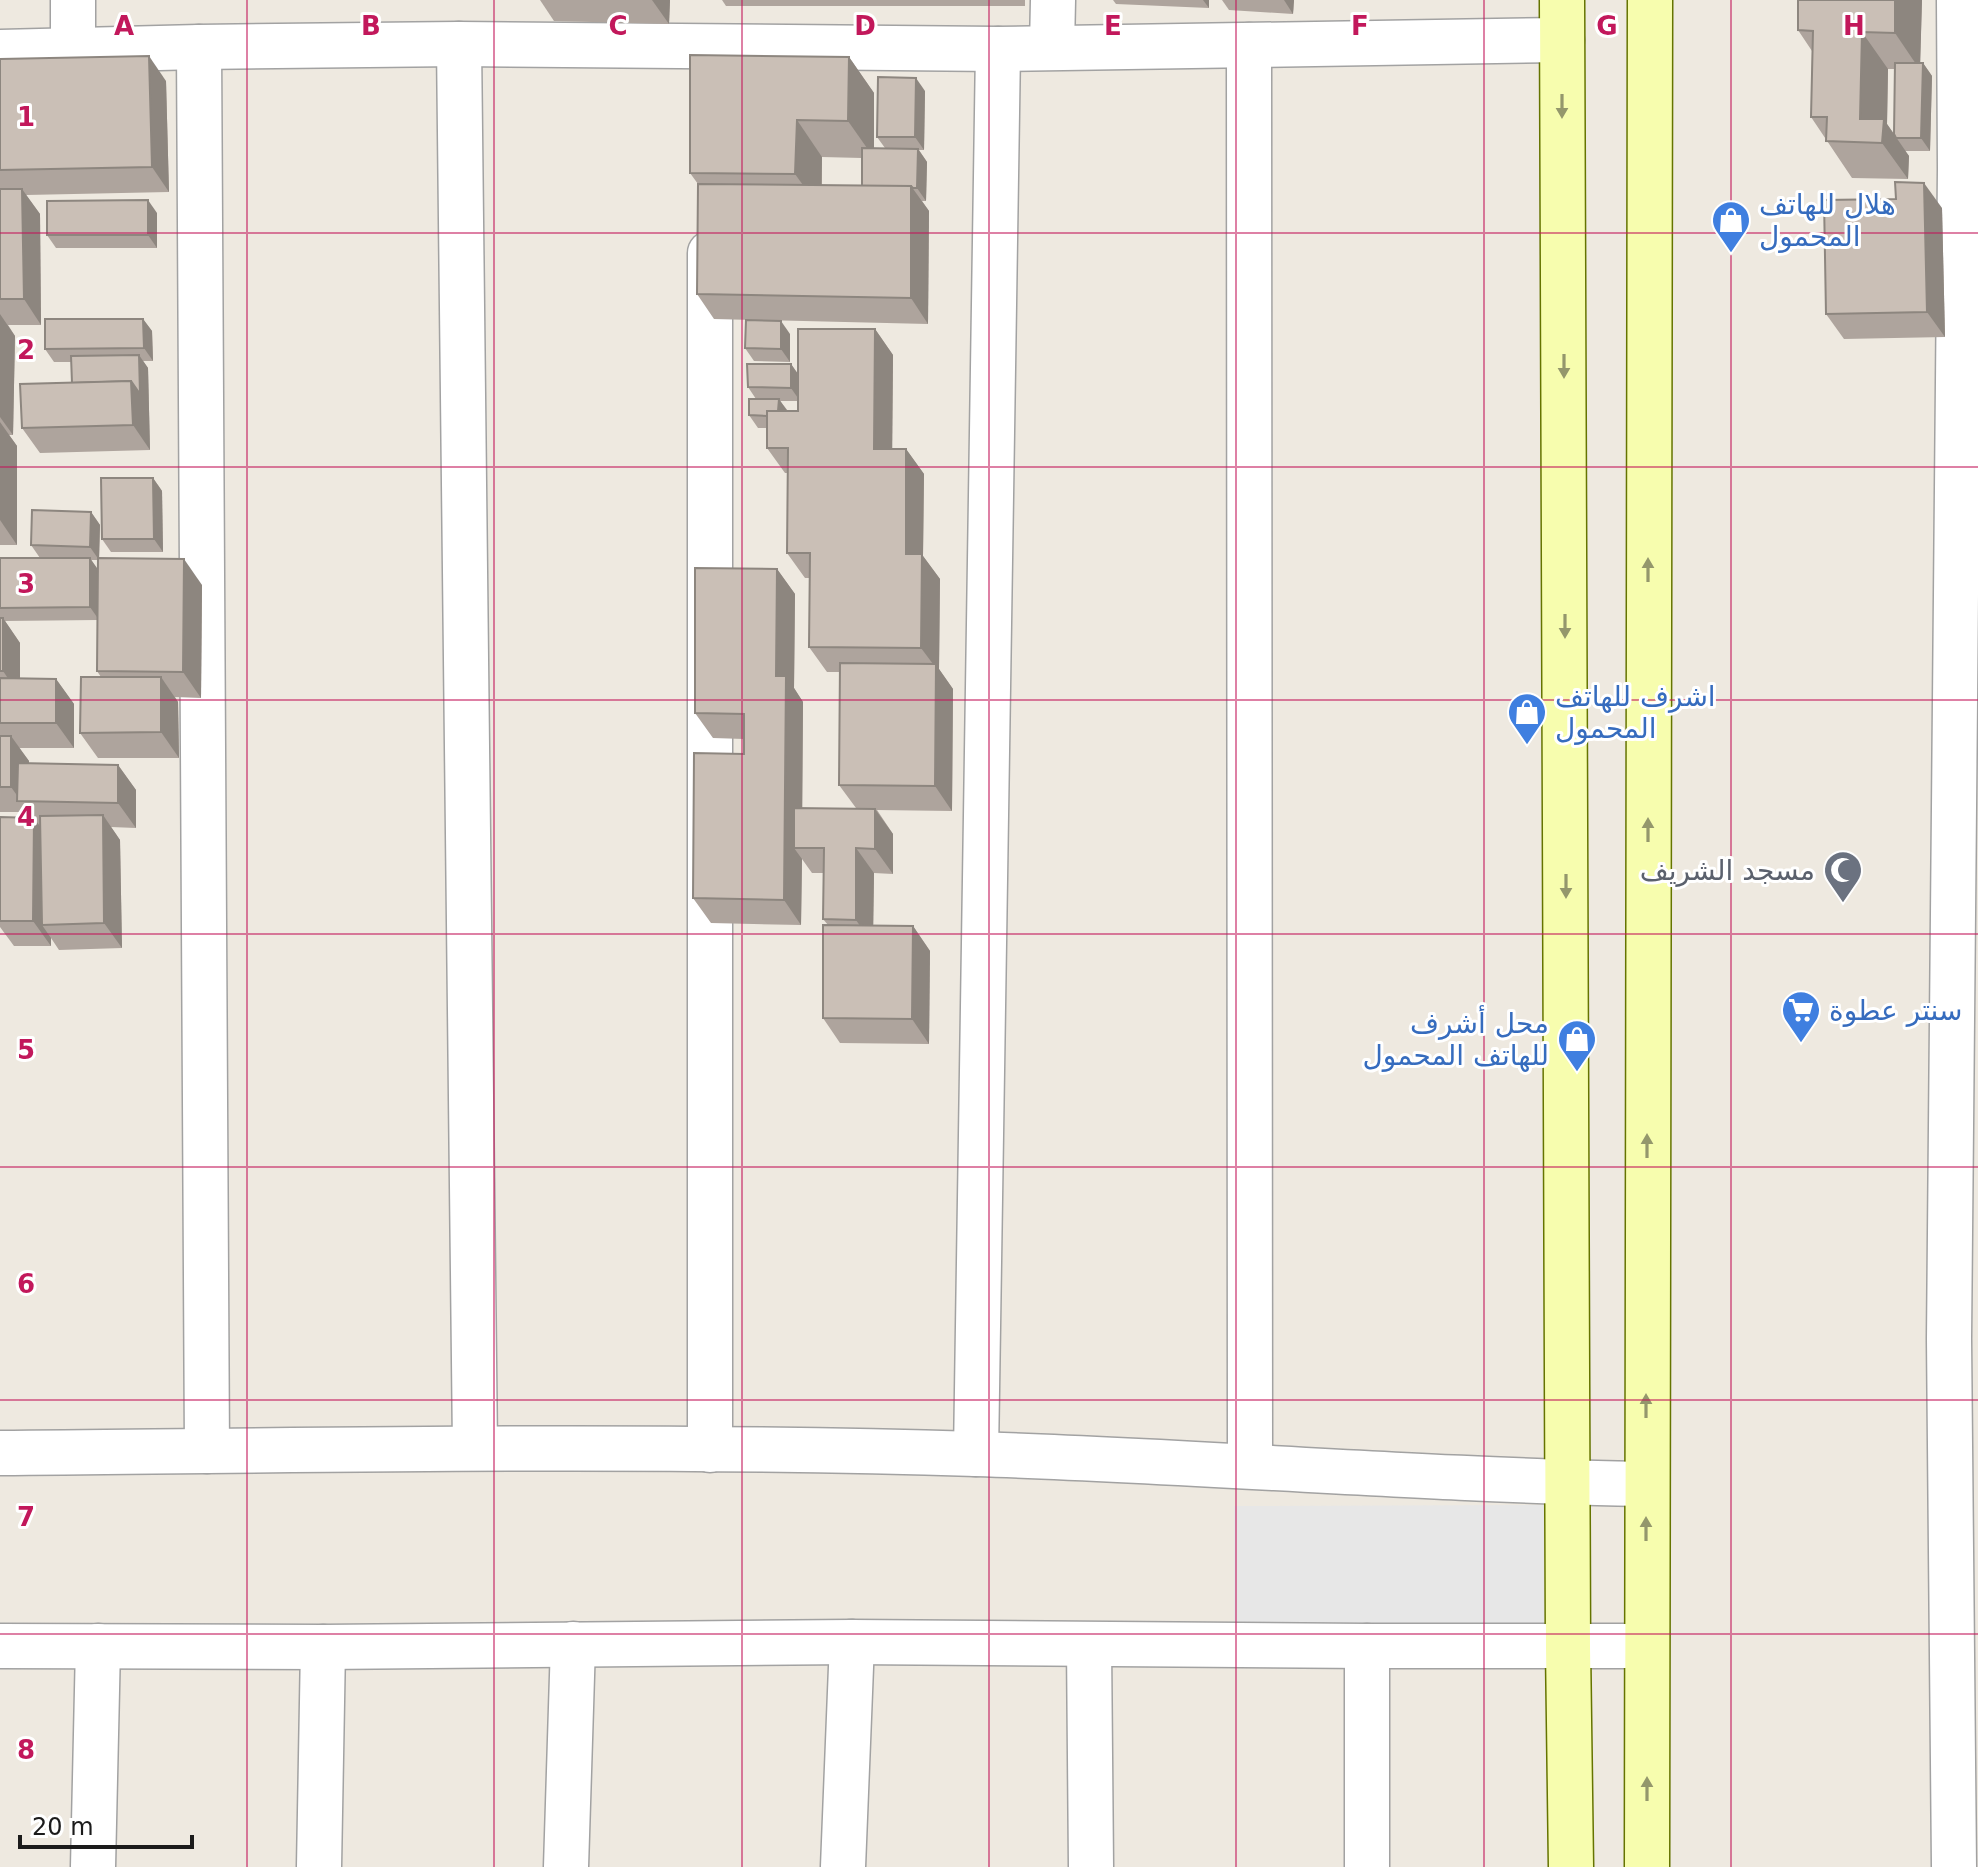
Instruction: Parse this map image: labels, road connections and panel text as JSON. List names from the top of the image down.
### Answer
{
  "places": {
    "shop": ["هلال للهاتف المحمول", "اشرف للهاتف المحمول", "محل أشرف للهاتف المحمول"],
    "mosque": ["مسجد الشريف"],
    "supermarket": ["سنتر عطوة"]
  },
  "scale_bar": "20 m",
  "grid": {
    "columns": [
      "A",
      "B",
      "C",
      "D",
      "E",
      "F",
      "G",
      "H"
    ],
    "rows": [
      "1",
      "2",
      "3",
      "4",
      "5",
      "6",
      "7",
      "8"
    ]
  }
}
